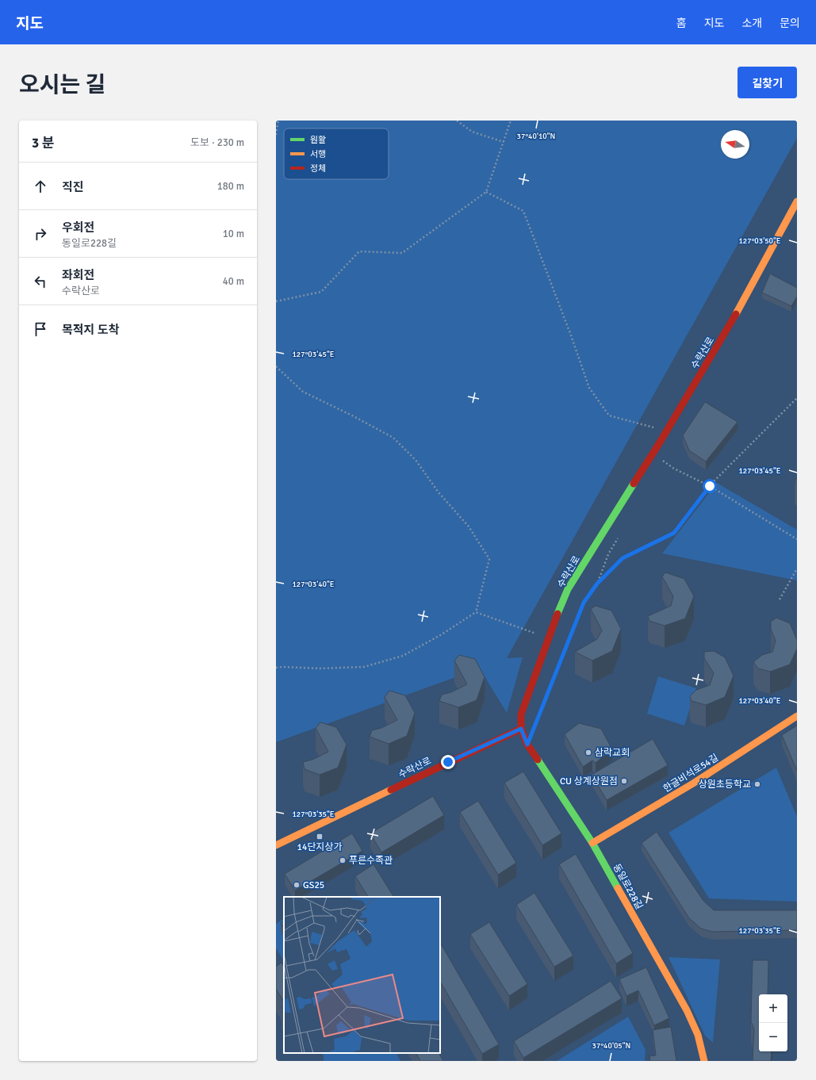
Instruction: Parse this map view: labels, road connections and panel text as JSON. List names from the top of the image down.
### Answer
{
  "streets": {
    "street": ["수락산로", "한글비석로54길", "동일로228길"]
  },
  "crossings": [
    ["수락산로", "동일로228길"],
    ["한글비석로54길", "동일로228길"]
  ],
  "places": {
    "other": [
      "삼락교회",
      "CU 상계상원점",
      "상원초등학교",
      "푸른수족관",
      "GS25"
    ],
    "transit": ["14단지상가"]
  },
  "legend": ["원활", "서행", "정체"],
  "north": "left",
  "page": {
    "header": "지도",
    "nav": [
      "홈",
      "지도",
      "소개",
      "문의"
    ],
    "title": "오시는 길",
    "buttons": "길찾기",
    "heading": ["3 분", "도보 · 230 m"],
    "list": [
      ["직진", "180 m"],
      ["우회전", "동일로228길", "10 m"],
      ["좌회전", "수락산로", "40 m"],
      "목적지 도착"
    ],
    "map_buttons": ["+", "−"]
  },
  "coordinates": [
    "37°40'10\"N",
    "127°03'50\"E",
    "127°03'45\"E",
    "127°03'40\"E",
    "127°03'35\"E",
    "37°40'05\"N"
  ]
}
